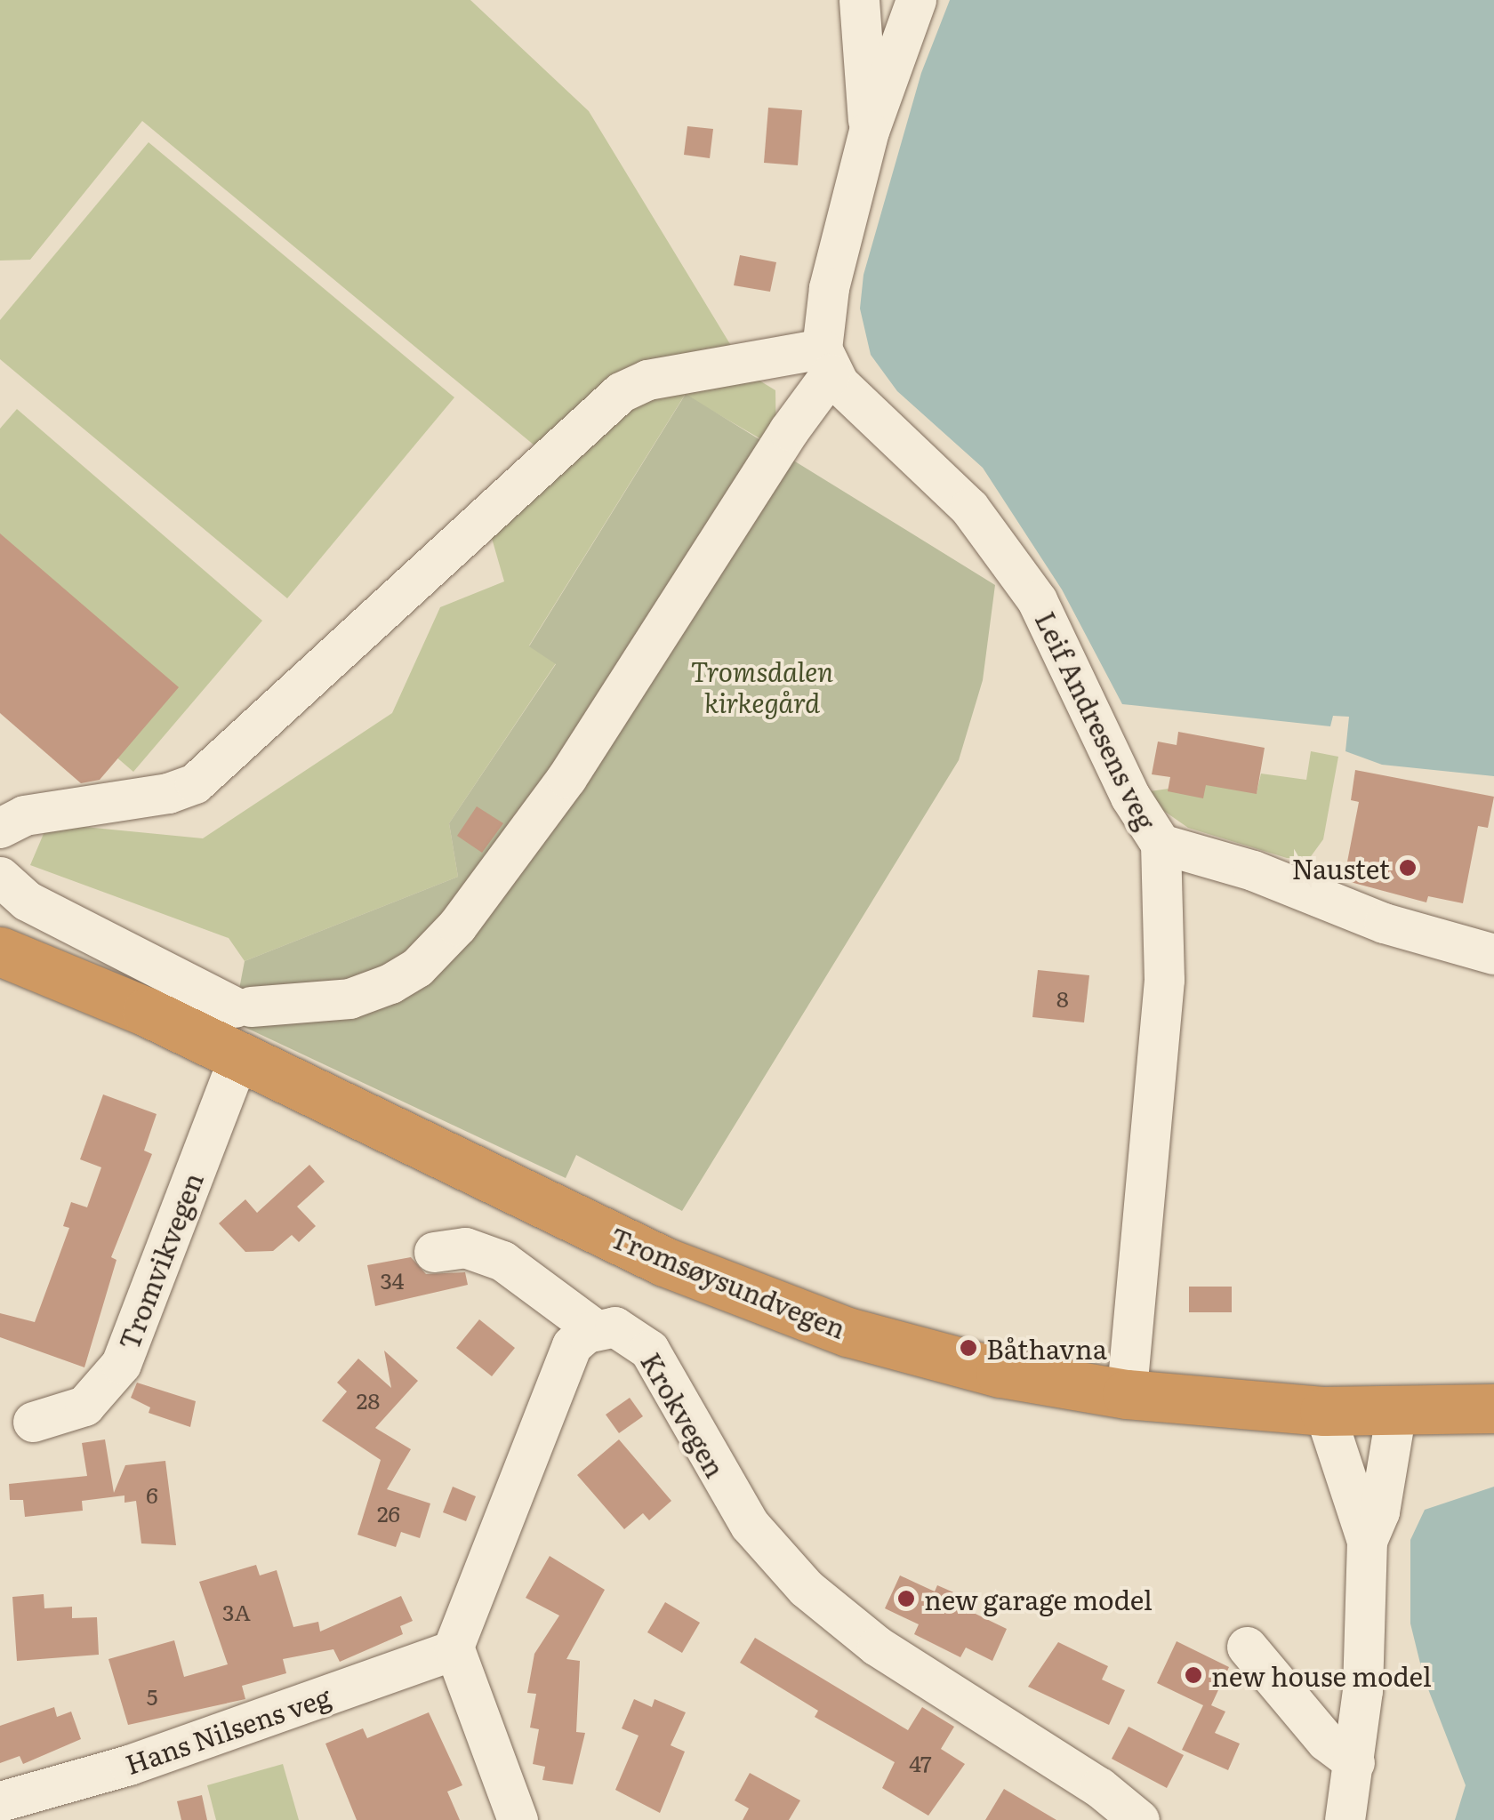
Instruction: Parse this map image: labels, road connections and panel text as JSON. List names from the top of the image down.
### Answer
{
  "streets": {
    "highway": ["Tromsøysundvegen"],
    "street": [
      "Leif Andresens veg",
      "Tromvikvegen",
      "Krokvegen",
      "Hans Nilsens veg"
    ]
  },
  "crossings": [
    ["Leif Andresens veg", "Tromsøysundvegen"],
    ["Tromvikvegen", "Tromsøysundvegen"]
  ],
  "parks": ["Tromsdalen kirkegård"],
  "places": [
    "Naustet",
    "Båthavna",
    "new garage model",
    "new house model"
  ],
  "house_numbers": [
    "8",
    "34",
    "28",
    "6",
    "26",
    "3A",
    "5",
    "47"
  ]
}
